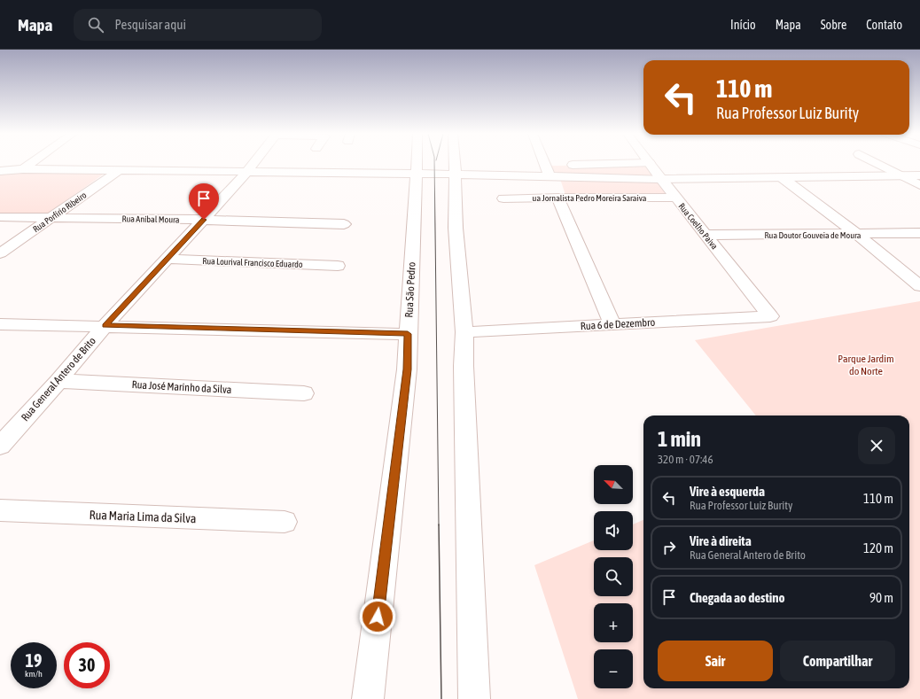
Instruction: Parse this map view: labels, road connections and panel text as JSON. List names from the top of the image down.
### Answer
{
  "streets": {
    "street": [
      "ua Jornalista Pedro Moreira Saraiva",
      "Rua Porfírio Ribeiro",
      "Rua Aníbal Moura",
      "Rua Coelho Paiva",
      "Rua Doutor Gouveia de Moura",
      "Rua Lourival Francisco Eduardo",
      "Rua São Pedro",
      "Rua 6 de Dezembro",
      "Rua General Antero de Brito",
      "Rua José Marinho da Silva",
      "Rua Maria Lima da Silva"
    ]
  },
  "crossings": [
    ["ua Jornalista Pedro Moreira Saraiva", "Rua Coelho Paiva"],
    ["Rua Porfírio Ribeiro", "Rua Aníbal Moura"],
    ["Rua Aníbal Moura", "Rua General Antero de Brito"],
    ["Rua Coelho Paiva", "Rua Doutor Gouveia de Moura"],
    ["Rua Coelho Paiva", "Rua 6 de Dezembro"],
    ["Rua Lourival Francisco Eduardo", "Rua General Antero de Brito"],
    ["Rua General Antero de Brito", "Rua José Marinho da Silva"]
  ],
  "parks": ["Parque Jardim do Norte"],
  "north": "top left",
  "page": {
    "header": "Mapa",
    "search": "Pesquisar aqui",
    "nav": [
      "Início",
      "Mapa",
      "Sobre",
      "Contato"
    ],
    "turn": ["110 m", "Rua Professor Luiz Burity"],
    "heading": ["1 min", "320 m · 07:46"],
    "map_buttons": ["+", "−"],
    "list": [
      {
        "name": "Vire à esquerda",
        "note": "Rua Professor Luiz Burity",
        "value": "110 m"
      },
      {
        "name": "Vire à direita",
        "note": "Rua General Antero de Brito",
        "value": "120 m"
      },
      {
        "name": "Chegada ao destino",
        "value": "90 m"
      }
    ],
    "buttons": ["Sair", "Compartilhar"],
    "speed": "19 km/h",
    "limit": "30"
  }
}
